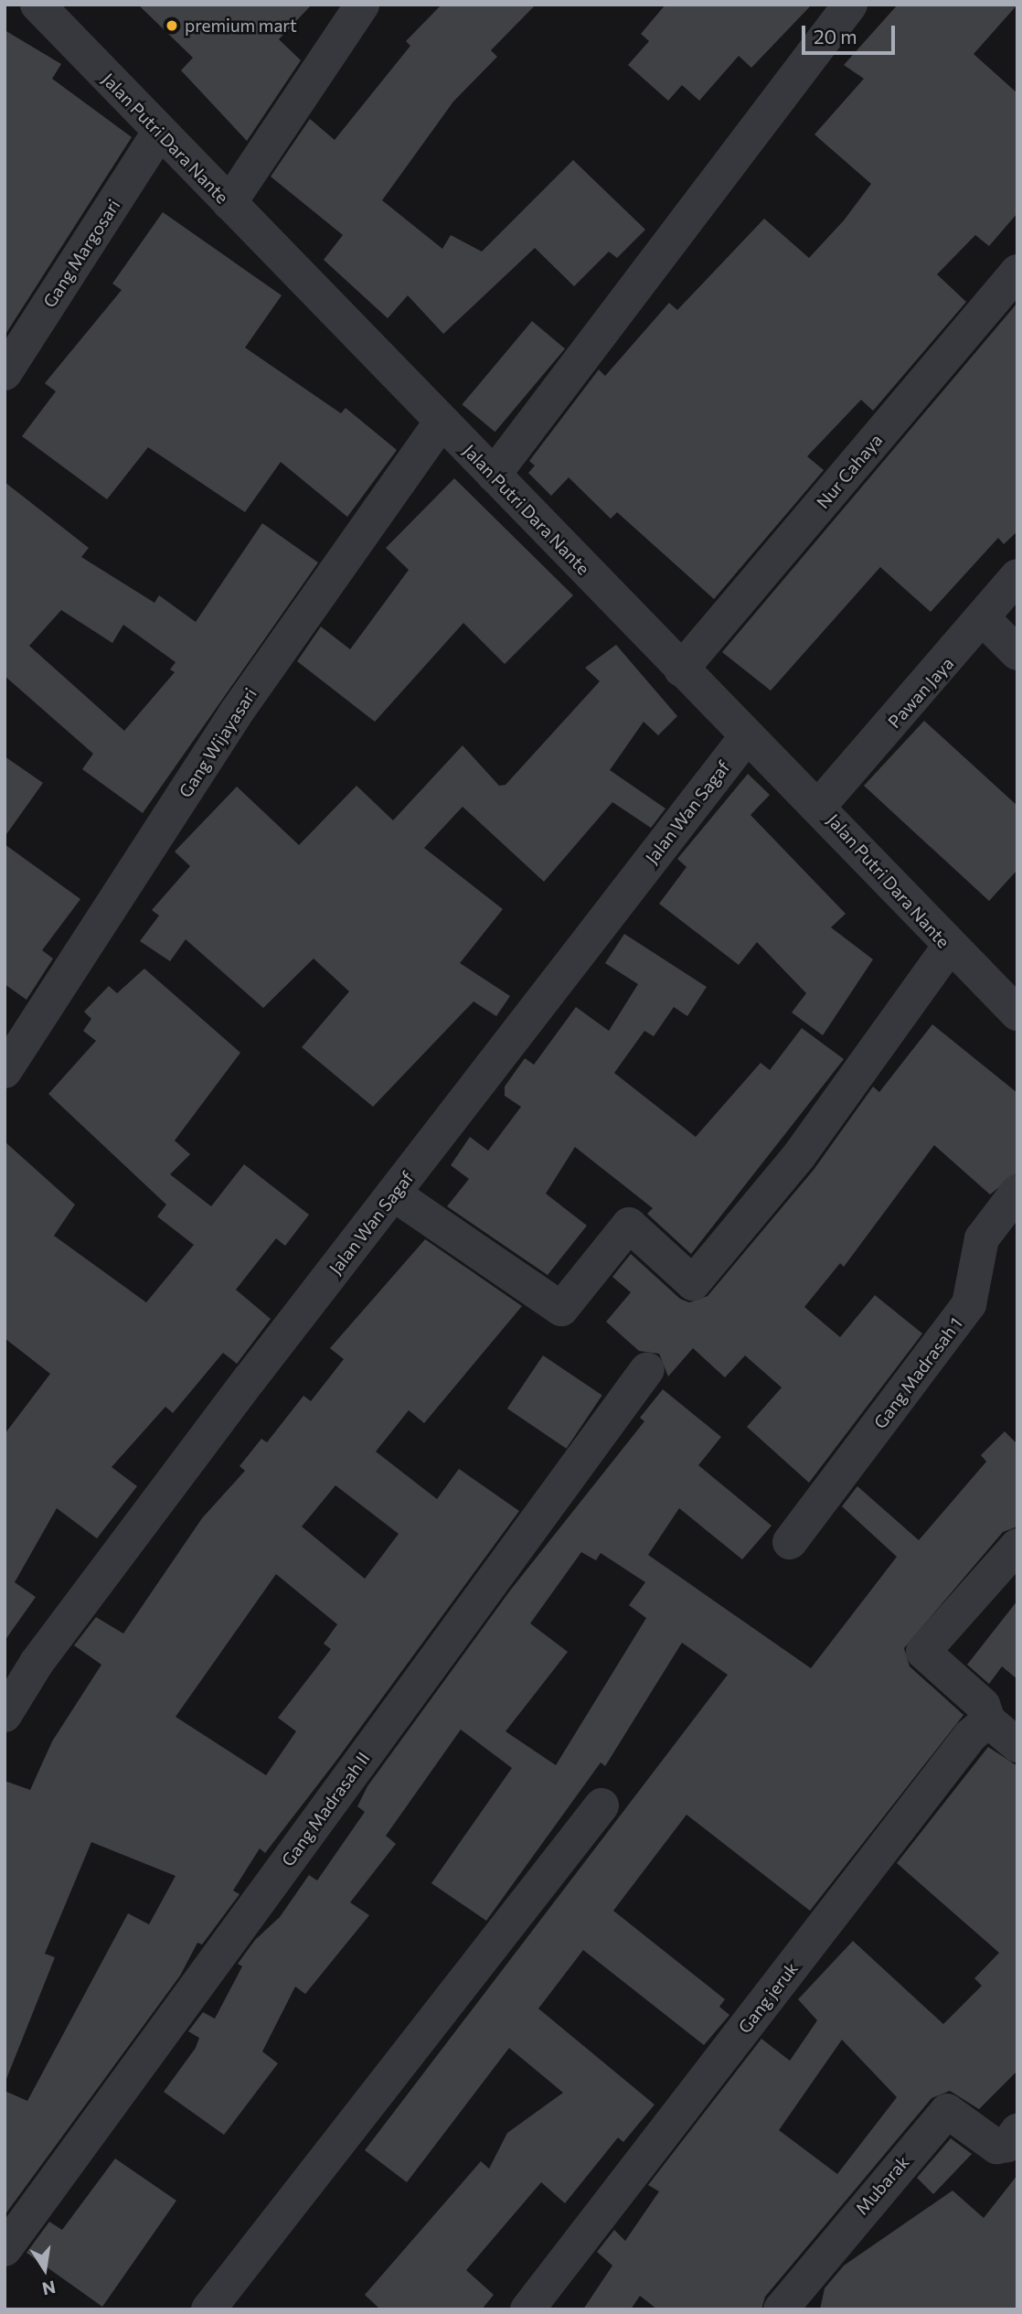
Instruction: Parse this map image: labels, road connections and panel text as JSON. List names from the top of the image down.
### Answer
{
  "streets": {
    "street": [
      "Jalan Putri Dara Nante",
      "Gang Margosari",
      "Nur Cahaya",
      "Pawan Jaya",
      "Gang Wijayasari",
      "Jalan Wan Sagaf",
      "Gang Madrasah 1",
      "Gang Madrasah II",
      "Gang jeruk",
      "Mubarak"
    ]
  },
  "crossings": [
    ["Jalan Putri Dara Nante", "Gang Margosari"],
    ["Jalan Putri Dara Nante", "Nur Cahaya"],
    ["Jalan Putri Dara Nante", "Pawan Jaya"],
    ["Jalan Putri Dara Nante", "Gang Wijayasari"],
    ["Jalan Putri Dara Nante", "Jalan Wan Sagaf"]
  ],
  "places": ["premium mart"],
  "scale_bar": "20 m",
  "north": "bottom"
}
